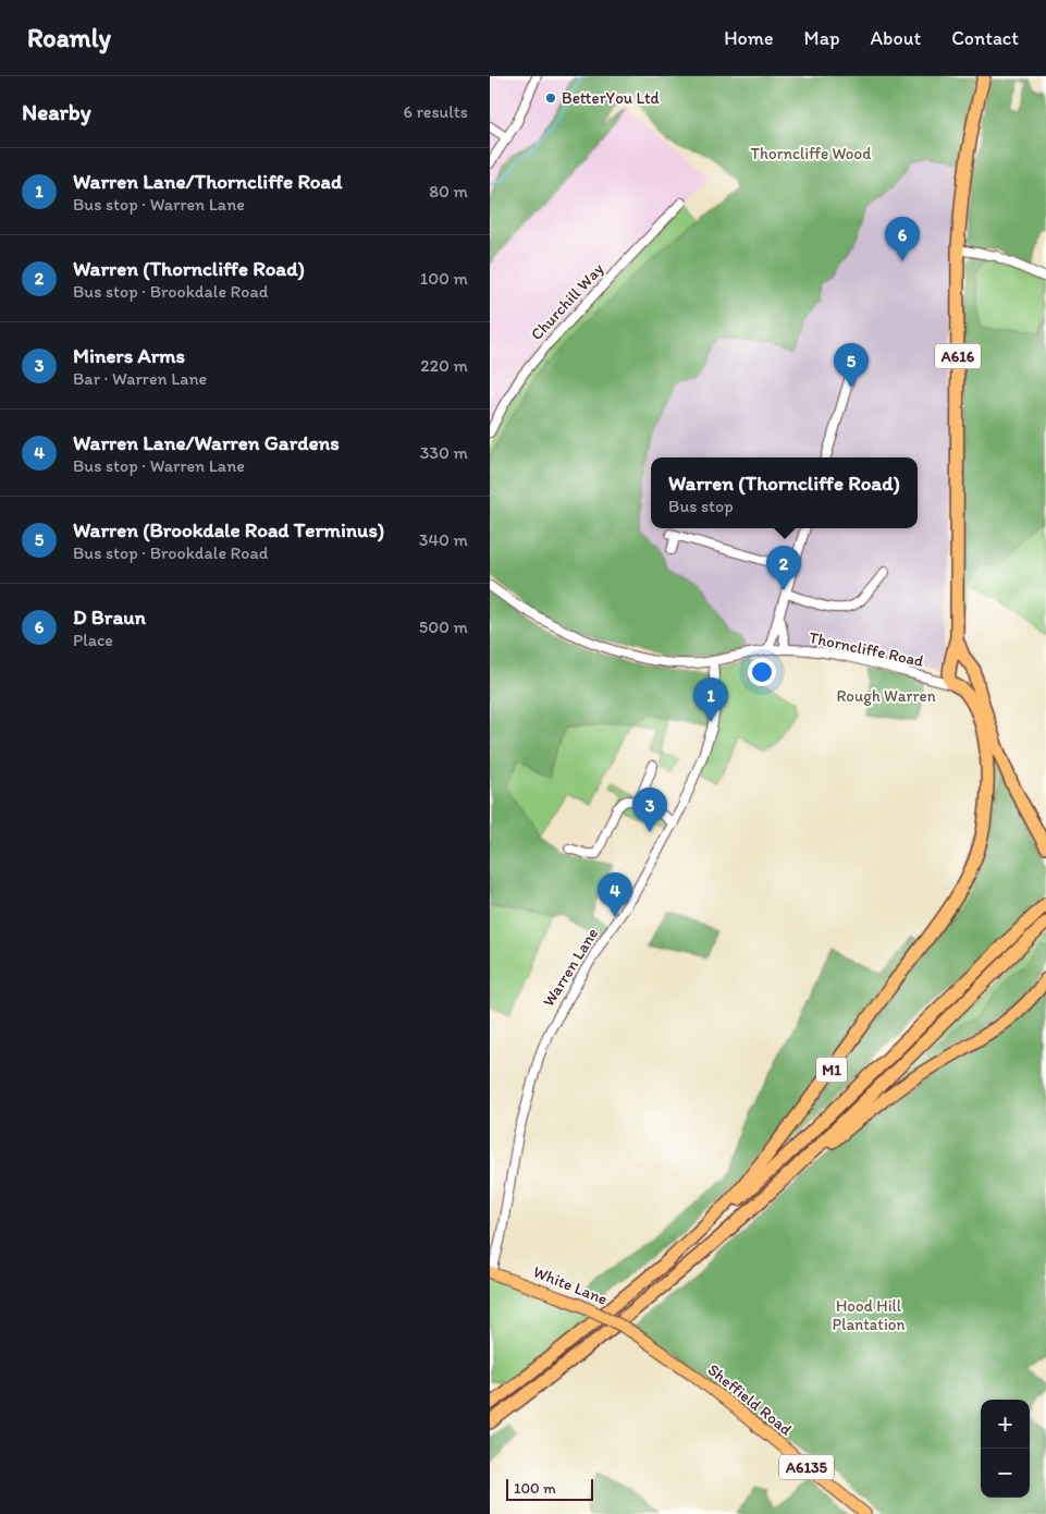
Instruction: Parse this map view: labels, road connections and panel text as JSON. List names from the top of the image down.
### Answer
{
  "streets": {
    "highway": ["A616", "M1"],
    "main road": ["White Lane", "Sheffield Road", "A6135"],
    "street": ["Churchill Way", "Thorncliffe Road", "Warren Lane"]
  },
  "crossings": [
    ["A616", "Thorncliffe Road"],
    ["A616", "M1"],
    ["Thorncliffe Road", "Warren Lane"],
    ["Thorncliffe Road", "M1"],
    ["Warren Lane", "White Lane"],
    ["White Lane", "Sheffield Road"]
  ],
  "parks": ["Thorncliffe Wood", "Rough Warren", "Hood Hill Plantation"],
  "places": ["BetterYou Ltd"],
  "scale_bar": "100 m",
  "page": {
    "header": "Roamly",
    "nav": [
      "Home",
      "Map",
      "About",
      "Contact"
    ],
    "heading": ["Nearby", "6 results"],
    "list": [
      {
        "mark": "1",
        "name": "Warren Lane/Thorncliffe Road",
        "note": "Bus stop · Warren Lane",
        "value": "80 m"
      },
      {
        "mark": "2",
        "name": "Warren (Thorncliffe Road)",
        "note": "Bus stop · Brookdale Road",
        "value": "100 m"
      },
      {
        "mark": "3",
        "name": "Miners Arms",
        "note": "Bar · Warren Lane",
        "value": "220 m"
      },
      {
        "mark": "4",
        "name": "Warren Lane/Warren Gardens",
        "note": "Bus stop · Warren Lane",
        "value": "330 m"
      },
      {
        "mark": "5",
        "name": "Warren (Brookdale Road Terminus)",
        "note": "Bus stop · Brookdale Road",
        "value": "340 m"
      },
      {
        "mark": "6",
        "name": "D Braun",
        "note": "Place",
        "value": "500 m"
      }
    ],
    "pins": [
      "6",
      "5",
      "2",
      "1",
      "3",
      "4"
    ],
    "popup": ["Warren (Thorncliffe Road)", "Bus stop"],
    "map_buttons": ["+", "−"],
    "scale": "100 m"
  }
}
